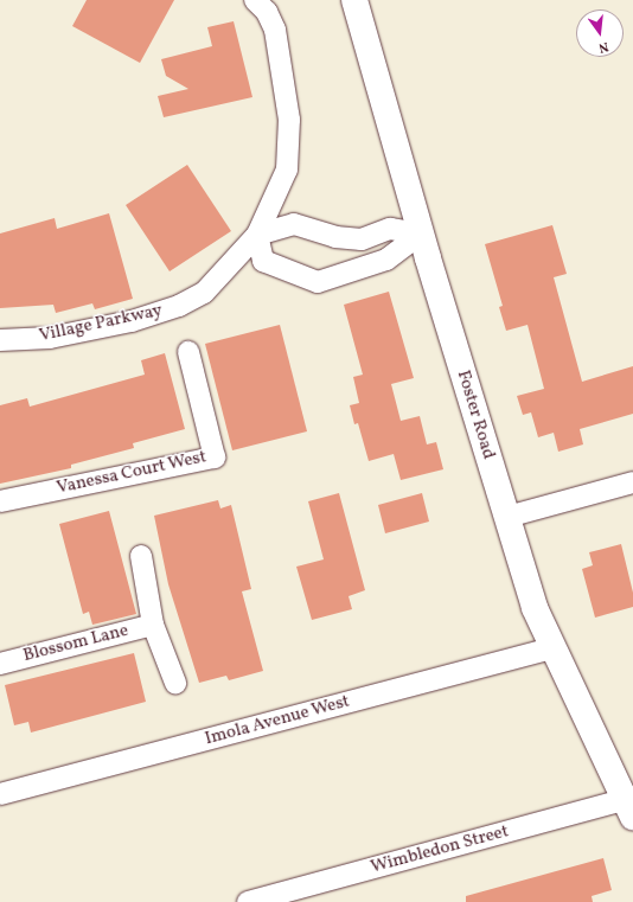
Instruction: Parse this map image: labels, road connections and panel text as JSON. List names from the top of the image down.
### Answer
{
  "streets": {
    "street": [
      "Village Parkway",
      "Foster Road",
      "Vanessa Court West",
      "Blossom Lane",
      "Imola Avenue West",
      "Wimbledon Street"
    ]
  },
  "crossings": [
    ["Foster Road", "Imola Avenue West"],
    ["Foster Road", "Wimbledon Street"]
  ],
  "north": "bottom"
}
